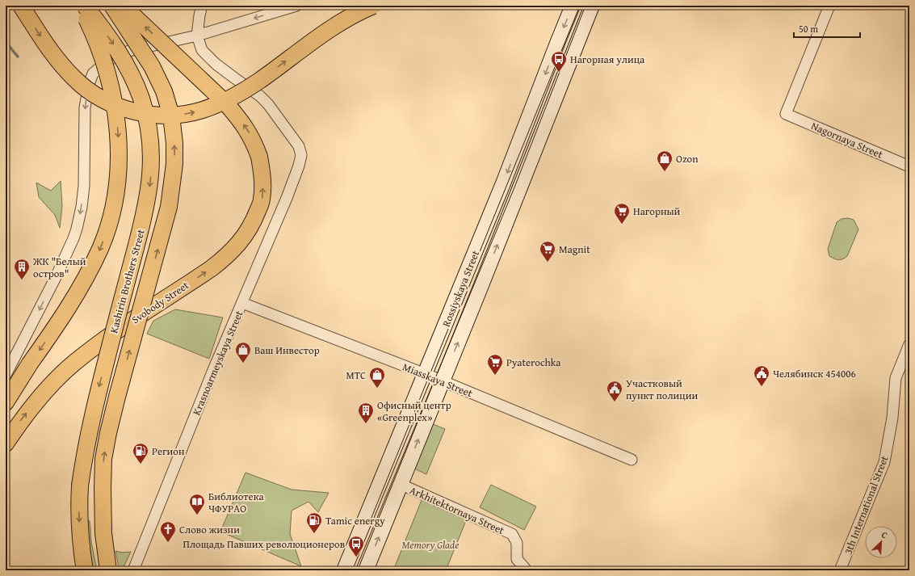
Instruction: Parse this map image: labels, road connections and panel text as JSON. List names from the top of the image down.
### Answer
{
  "streets": {
    "main road": ["Kashirin Brothers Street", "Rossiyskaya Street", "Svobody Street"],
    "street": [
      "Nagornaya Street",
      "Krasnoarmeyskaya Street",
      "Miasskaya Street",
      "3th International Street",
      "Arkhitektornaya Street"
    ]
  },
  "crossings": [
    ["Rossiyskaya Street", "Miasskaya Street"],
    ["Rossiyskaya Street", "Arkhitektornaya Street"],
    ["Krasnoarmeyskaya Street", "Miasskaya Street"]
  ],
  "parks": ["Memory Glade"],
  "places": {
    "bus stop": ["Нагорная улица", "Площадь Павших революционеров"],
    "shop": ["Ozon", "Ваш Инвестор", "МТС"],
    "supermarket": ["Нагорный", "Magnit", "Pyaterochka"],
    "building": ["ЖК \"Белый остров\"", "Офисный центр «Greenplex»"],
    "public building": ["Челябинск 454006", "Участковый пункт полиции"],
    "fuel station": ["Регион", "Tamic energy"],
    "library": ["Библиотека ЧФУРАО"],
    "church": ["Слово жизни"]
  },
  "scale_bar": "50 m",
  "north": "top right"
}
